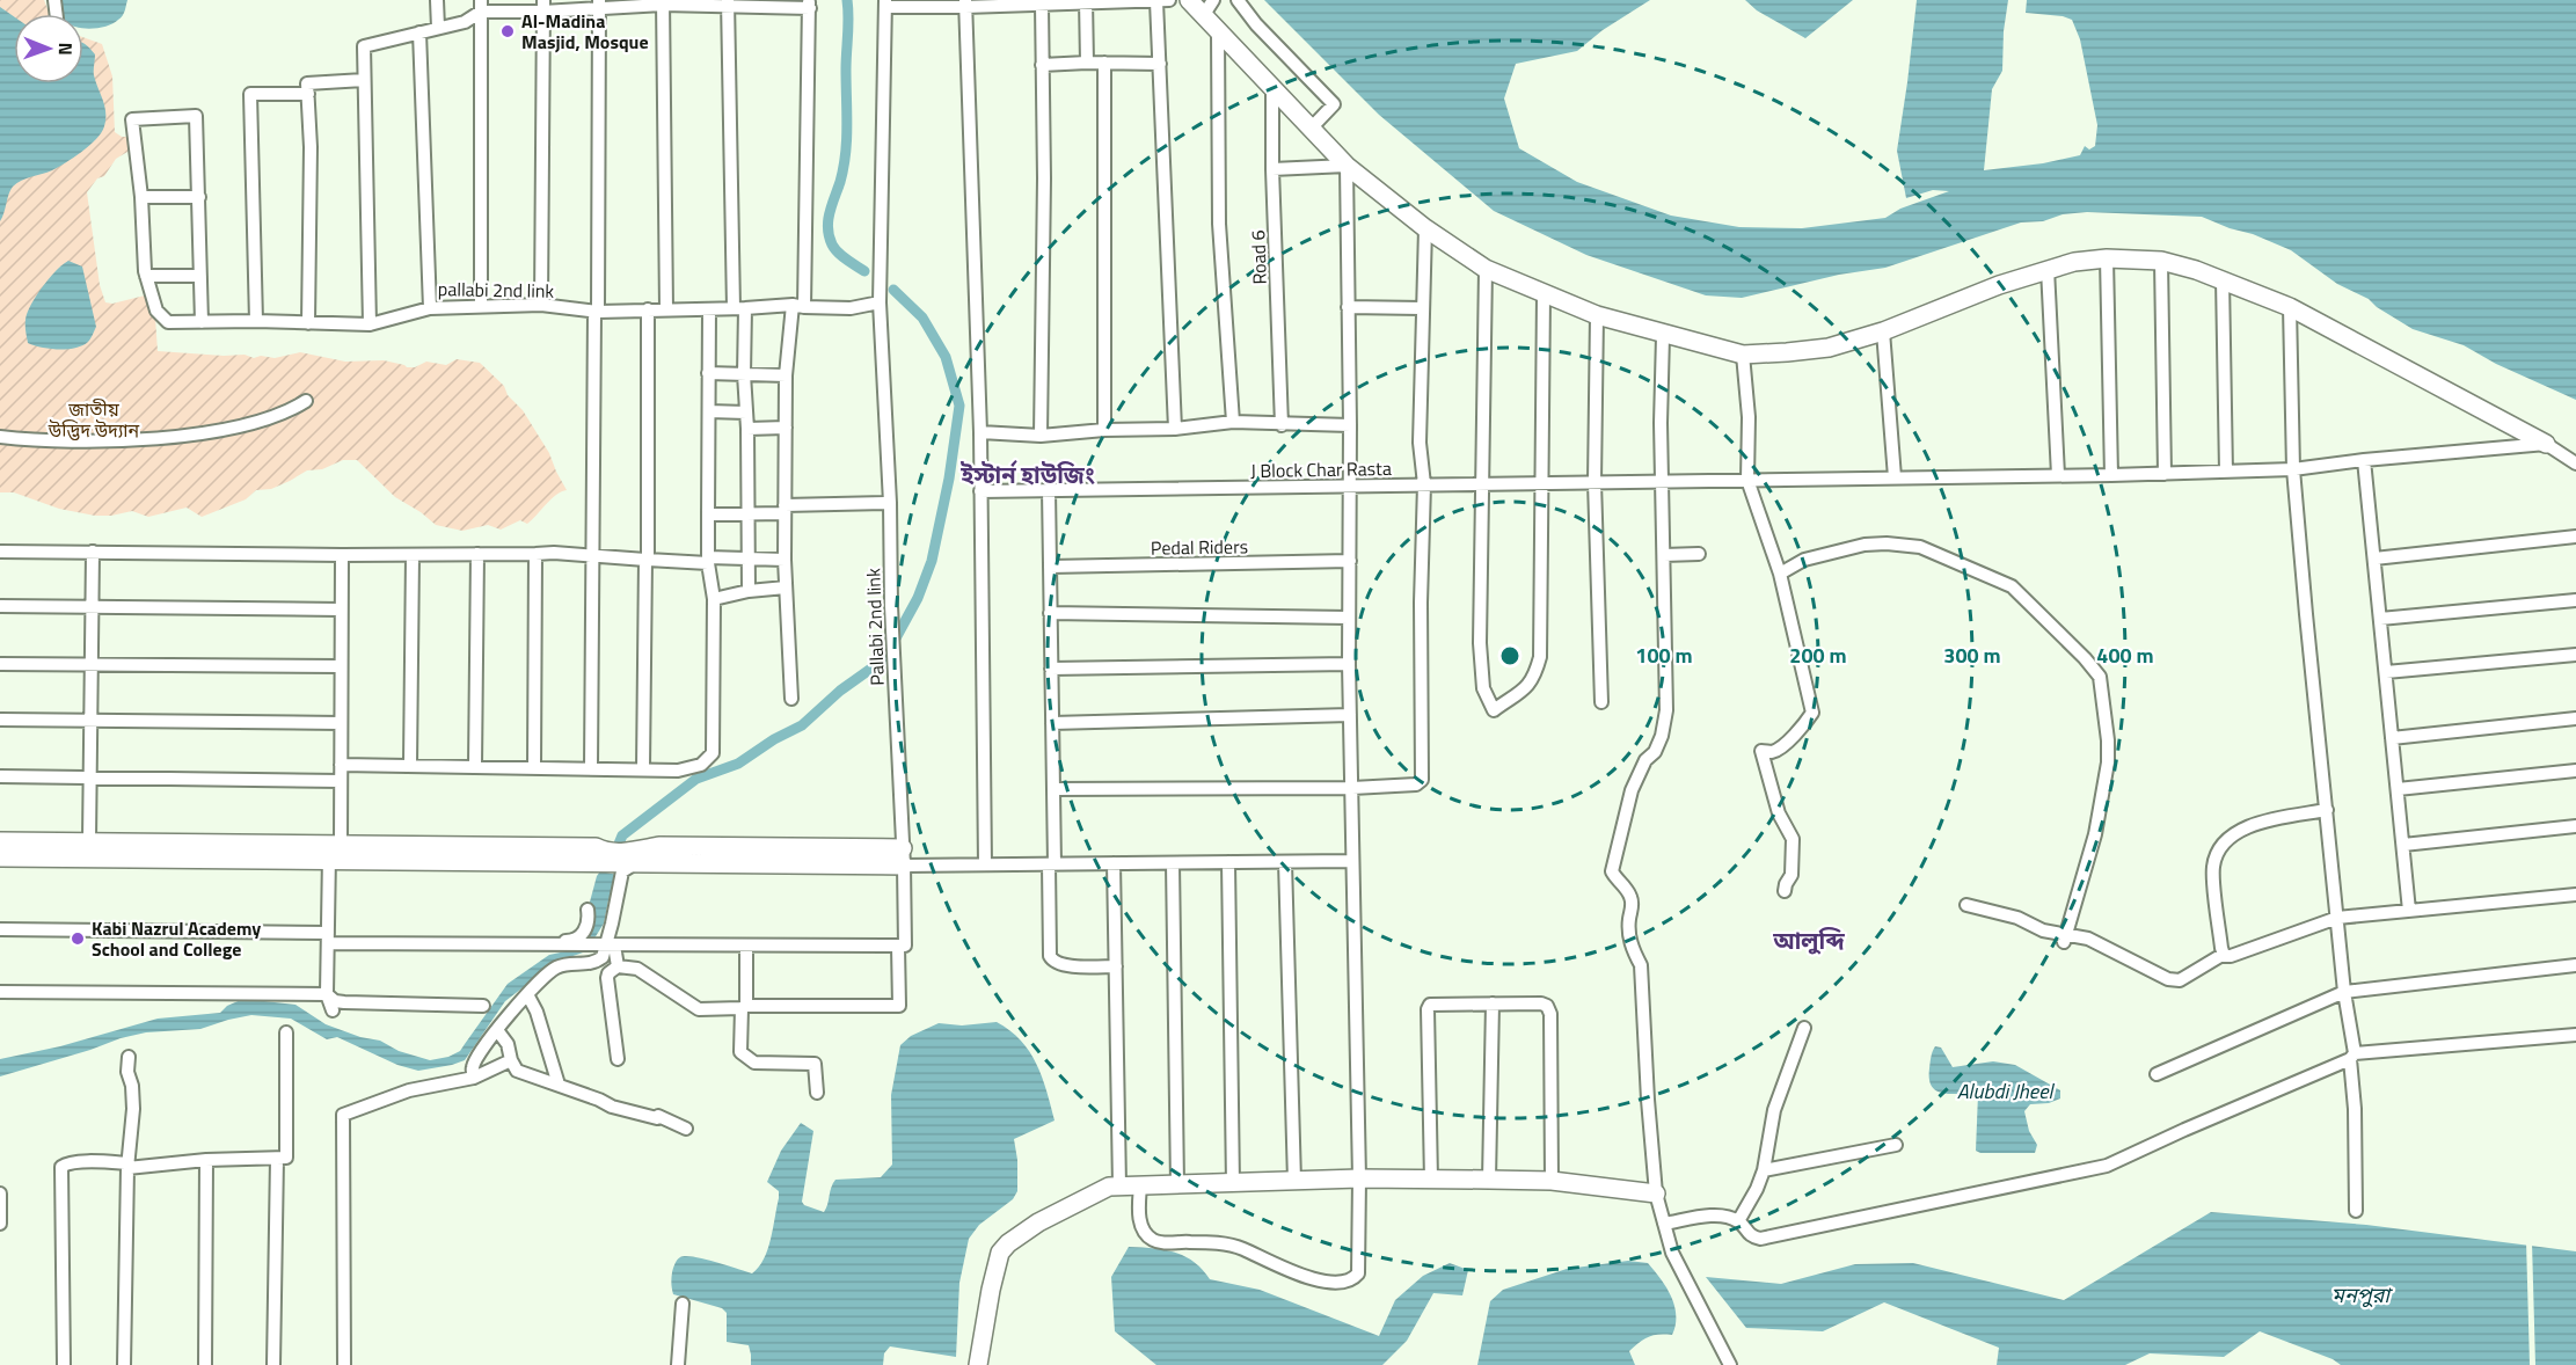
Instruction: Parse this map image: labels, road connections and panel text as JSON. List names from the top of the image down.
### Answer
{
  "streets": {
    "street": [
      "Road 6",
      "pallabi 2nd link",
      "J Block Char Rasta",
      "Pedal Riders",
      "Pallabi 2nd link"
    ]
  },
  "crossings": [
    ["pallabi 2nd link", "Pallabi 2nd link"]
  ],
  "districts": ["ইস্টার্ন হাউজিং", "আলুব্দি"],
  "water": ["Alubdi Jheel", "মনপুরা"],
  "parks": ["জাতীয় উদ্ভিদ উদ্যান"],
  "places": ["Al-Madina Masjid, Mosque", "Kabi Nazrul Academy School and College"],
  "north": "right",
  "rings": [
    "100 m",
    "200 m",
    "300 m",
    "400 m"
  ]
}
